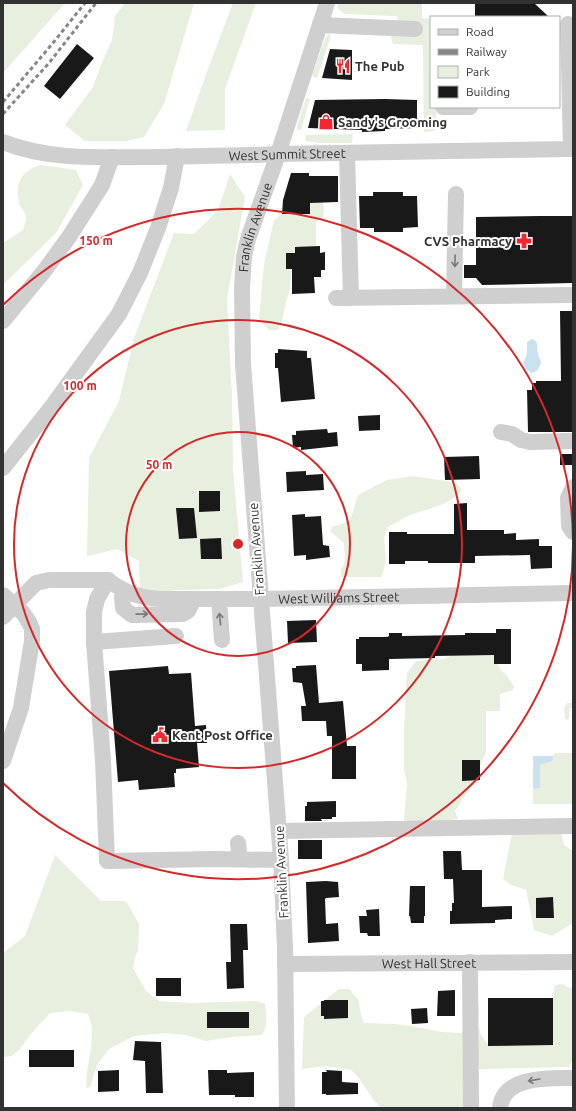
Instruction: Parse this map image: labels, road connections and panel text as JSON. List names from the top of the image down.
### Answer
{
  "streets": {
    "street": [
      "West Summit Street",
      "Franklin Avenue",
      "West Williams Street",
      "West Hall Street"
    ]
  },
  "crossings": [
    ["West Summit Street", "Franklin Avenue"],
    ["Franklin Avenue", "West Williams Street"],
    ["Franklin Avenue", "West Hall Street"]
  ],
  "places": {
    "restaurant": ["The Pub"],
    "shop": ["Sandy's Grooming"],
    "pharmacy": ["CVS Pharmacy"],
    "public building": ["Kent Post Office"]
  },
  "legend": [
    "Road",
    "Railway",
    "Park",
    "Building"
  ],
  "rings": ["150 m", "100 m", "50 m"]
}
